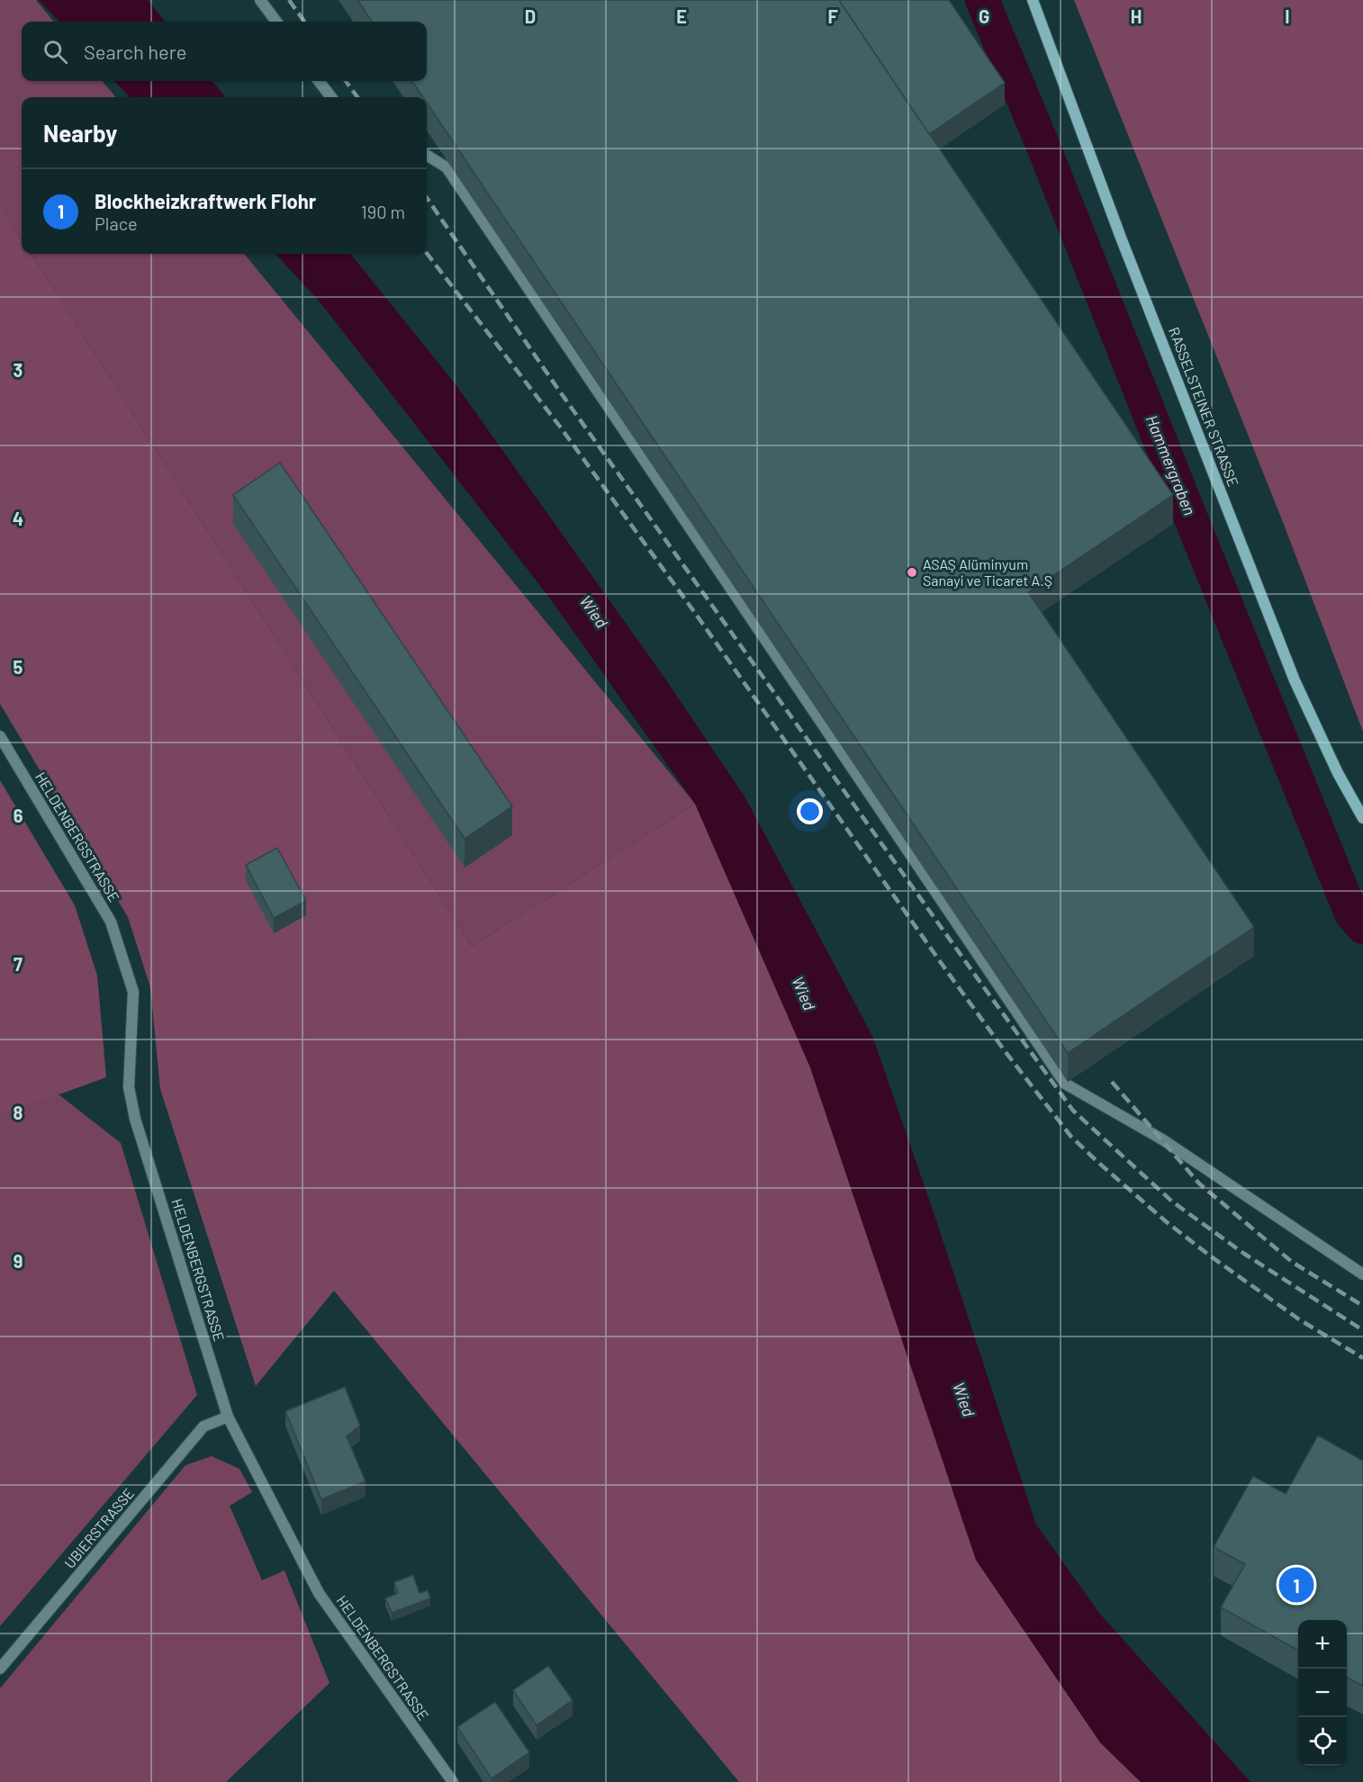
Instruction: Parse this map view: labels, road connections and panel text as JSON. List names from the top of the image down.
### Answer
{
  "streets": {
    "main road": ["RASSELSTEINER STRASSE"],
    "street": ["HELDENBERGSTRASSE", "UBIERSTRASSE"]
  },
  "crossings": [
    ["HELDENBERGSTRASSE", "UBIERSTRASSE"]
  ],
  "water": ["Hammergraben", "Wied"],
  "places": ["ASAŞ Alüminyum Sanayi ve Ticaret A.Ş"],
  "page": {
    "search": "Search here",
    "heading": "Nearby",
    "list": [
      {
        "mark": "1",
        "name": "Blockheizkraftwerk Flohr",
        "note": "Place",
        "value": "190 m"
      }
    ],
    "pins": "1",
    "map_buttons": ["+", "−"]
  },
  "grid": {
    "columns": [
      "D",
      "E",
      "F",
      "G",
      "H",
      "I"
    ],
    "rows": [
      "3",
      "4",
      "5",
      "6",
      "7",
      "8",
      "9"
    ]
  }
}
